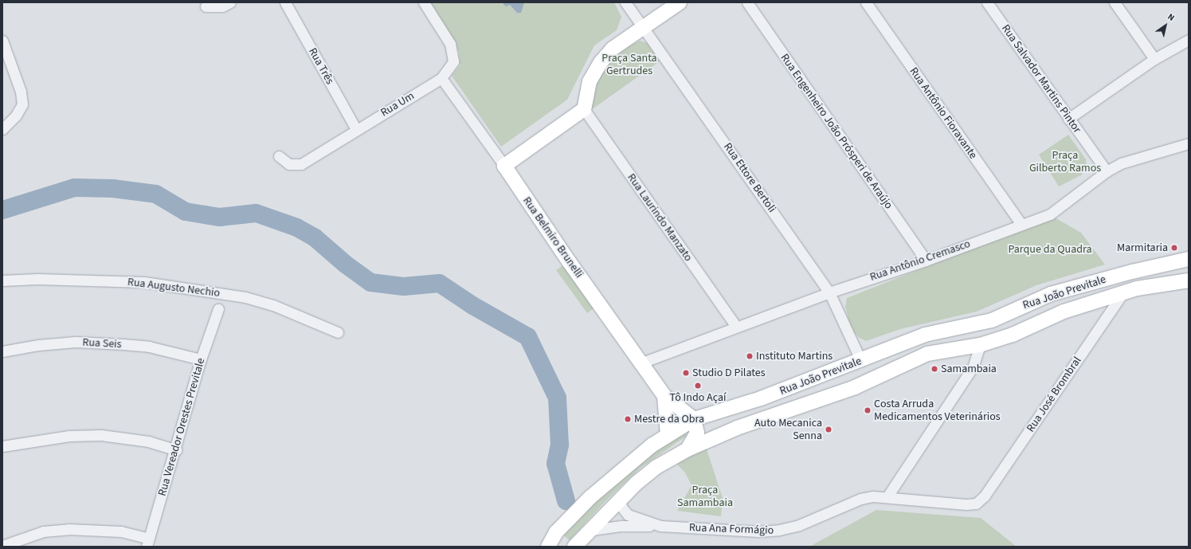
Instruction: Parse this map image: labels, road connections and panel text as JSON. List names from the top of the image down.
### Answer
{
  "streets": {
    "main road": ["Rua Belmiro Brunelli", "Rua João Previtale"],
    "street": [
      "Rua Três",
      "Rua Salvador Martins Pintor",
      "Rua Um",
      "Rua Antônio Fioravante",
      "Rua Engenheiro João Prósperi de Araújo",
      "Rua Ettore Bertoli",
      "Rua Laurindo Manzato",
      "Rua Antônio Cremasco",
      "Rua Augusto Nechio",
      "Rua Seis",
      "Rua José Brombral",
      "Rua Vereador Orestes Previtale",
      "Rua Ana Formágio"
    ]
  },
  "crossings": [
    ["Rua Três", "Rua Um"],
    ["Rua Salvador Martins Pintor", "Rua Antônio Cremasco"],
    ["Rua Um", "Rua Belmiro Brunelli"],
    ["Rua Antônio Fioravante", "Rua Antônio Cremasco"],
    ["Rua Engenheiro João Prósperi de Araújo", "Rua Antônio Cremasco"],
    ["Rua Ettore Bertoli", "Rua Antônio Cremasco"],
    ["Rua Ettore Bertoli", "Rua João Previtale"],
    ["Rua Laurindo Manzato", "Rua Antônio Cremasco"],
    ["Rua Belmiro Brunelli", "Rua Antônio Cremasco"],
    ["Rua Belmiro Brunelli", "Rua João Previtale"],
    ["Rua João Previtale", "Rua José Brombral"],
    ["Rua João Previtale", "Rua Ana Formágio"],
    ["Rua Seis", "Rua Vereador Orestes Previtale"],
    ["Rua José Brombral", "Rua Ana Formágio"]
  ],
  "parks": [
    "Praça Santa Gertrudes",
    "Praça Gilberto Ramos",
    "Parque da Quadra",
    "Praça Samambaia"
  ],
  "places": [
    "Marmitaria",
    "Instituto Martins",
    "Samambaia",
    "Studio D Pilates",
    "Tô Indo Açaí",
    "Costa Arruda Medicamentos Veterinários",
    "Mestre da Obra",
    "Auto Mecanica Senna"
  ],
  "north": "top right"
}
